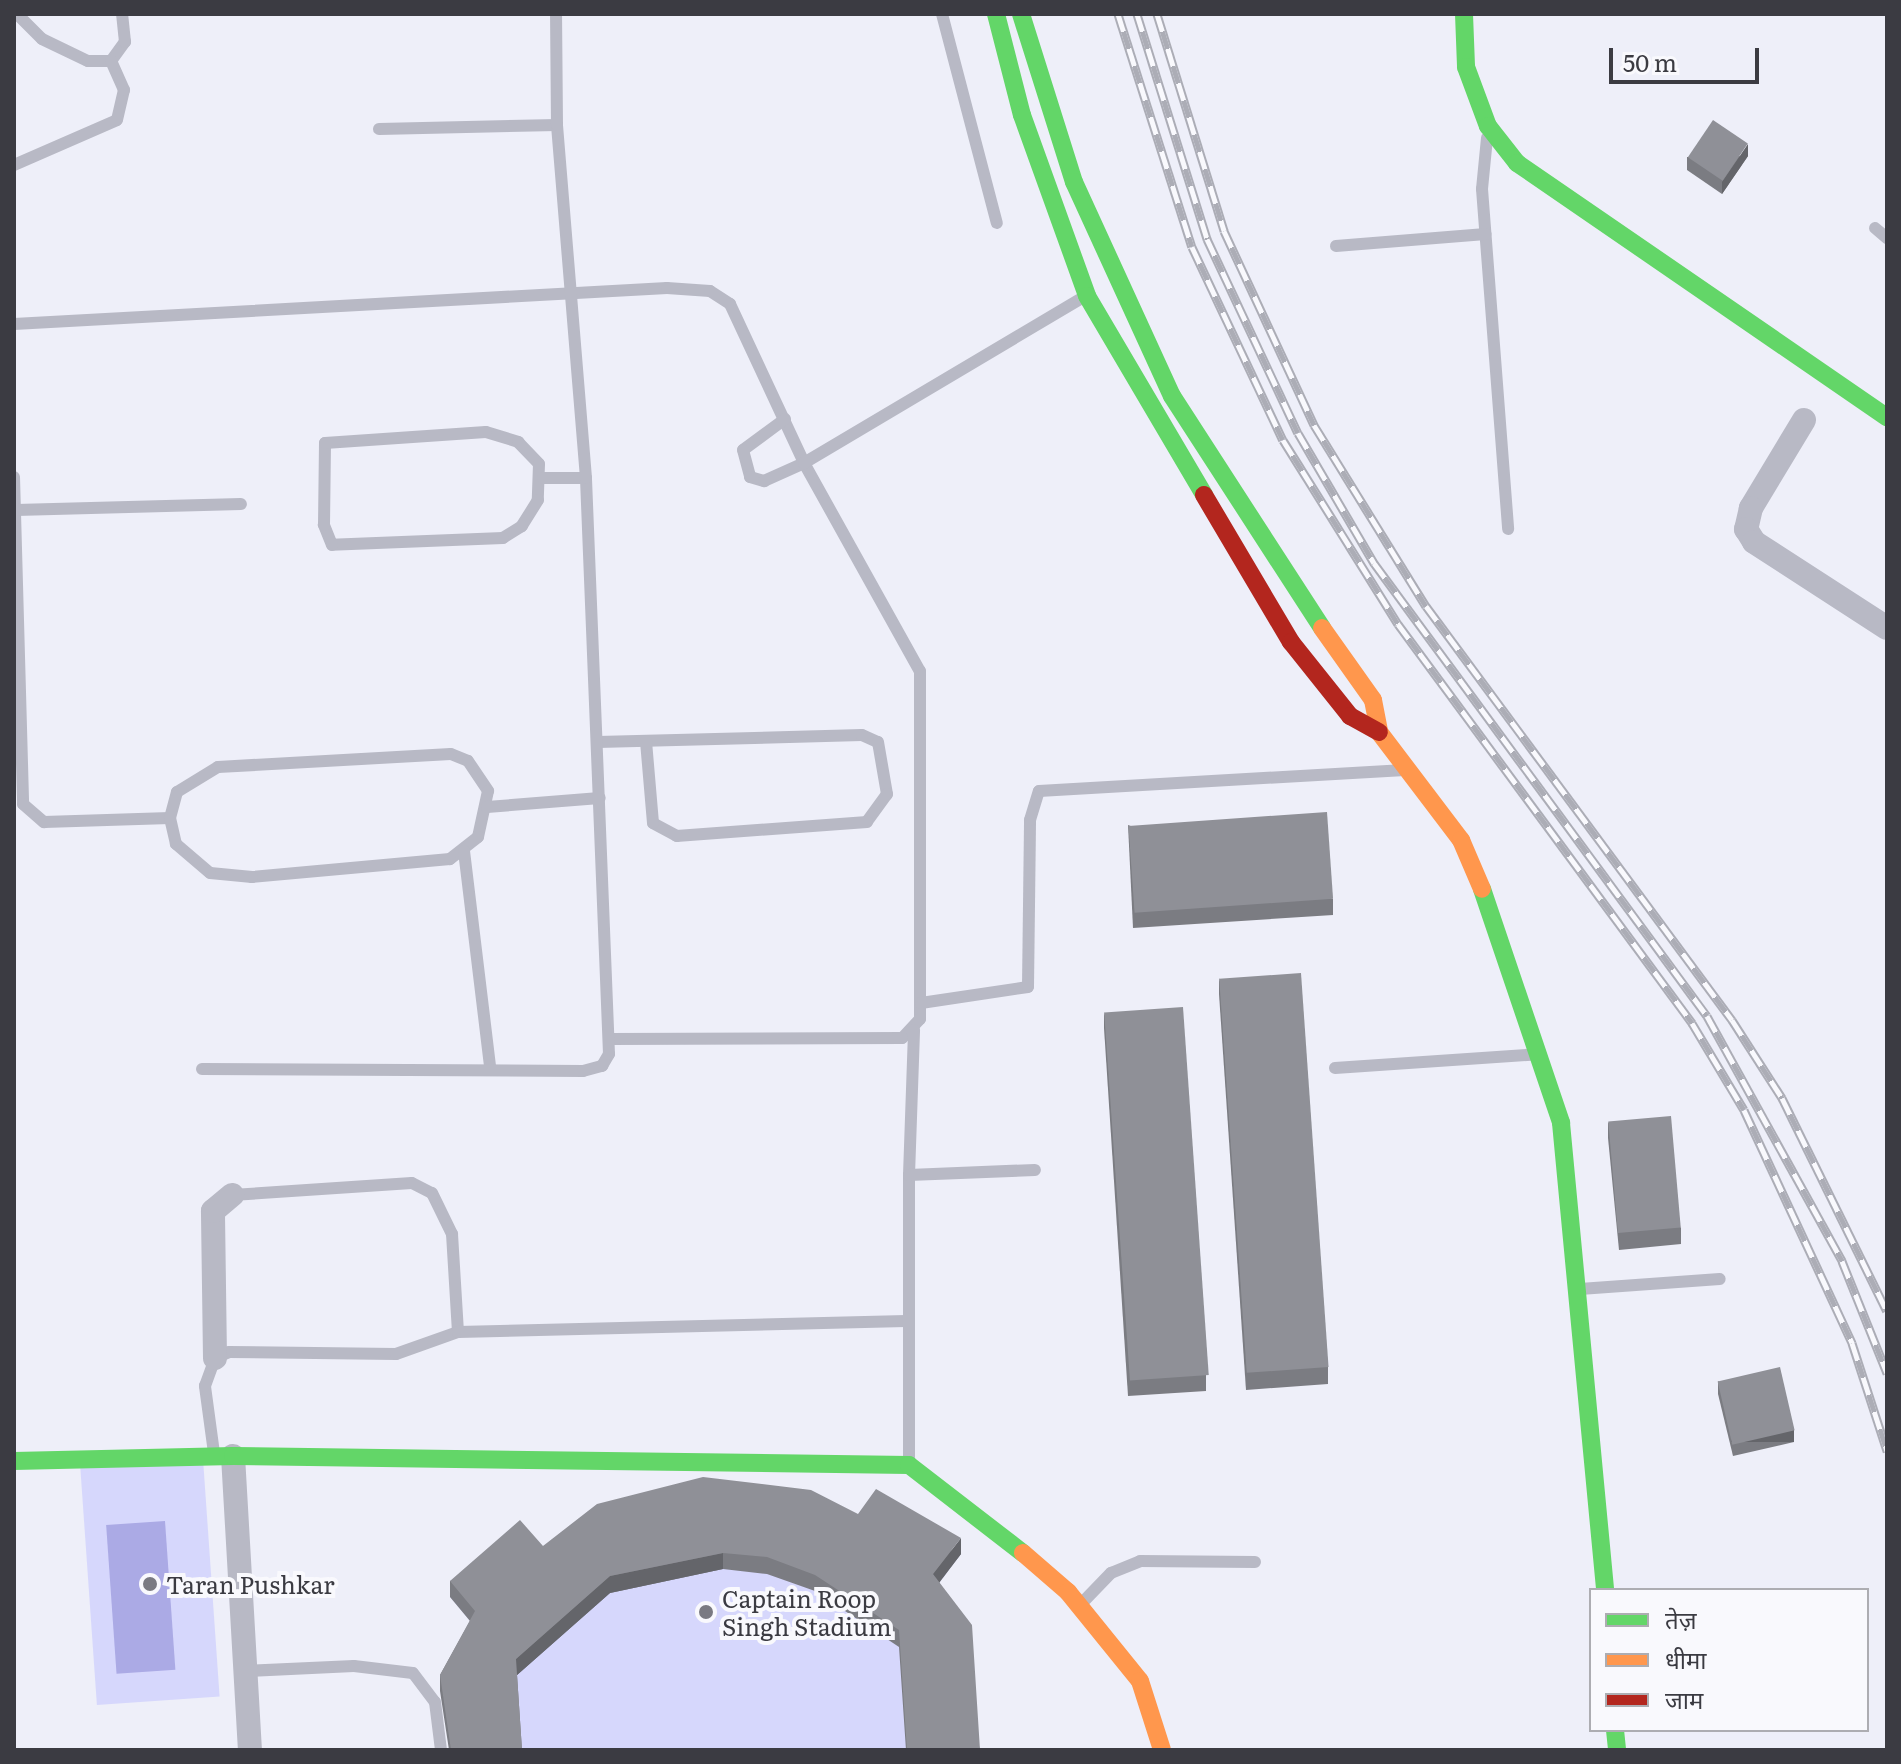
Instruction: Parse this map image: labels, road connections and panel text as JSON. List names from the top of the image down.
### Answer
{
  "places": ["Taran Pushkar", "Captain Roop Singh Stadium"],
  "legend": ["तेज़", "धीमा", "जाम"],
  "scale_bar": "50 m"
}
